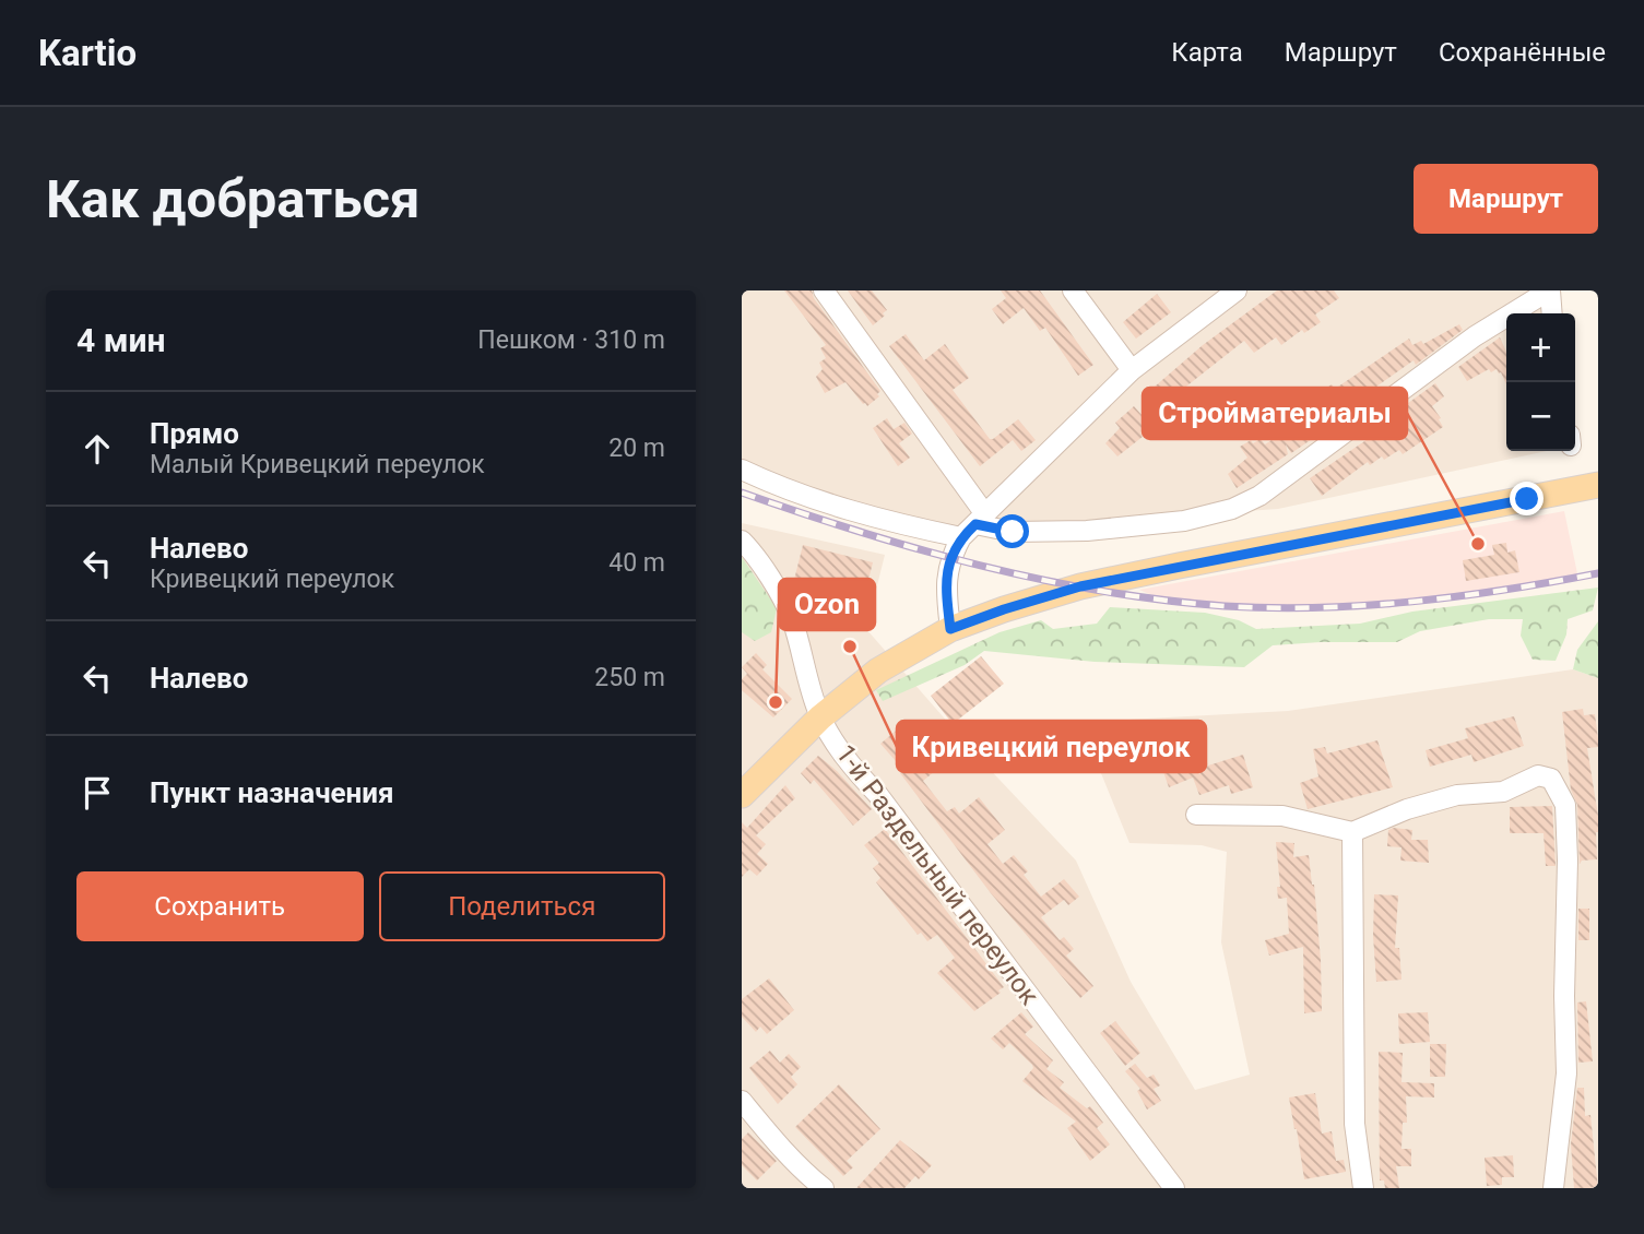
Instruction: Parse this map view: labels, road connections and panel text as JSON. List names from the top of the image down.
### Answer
{
  "streets": {
    "street": ["1-й Раздельный переулок"]
  },
  "places": ["Стройматериалы", "Кривецкий переулок", "Ozon"],
  "page": {
    "header": "Kartio",
    "nav": ["Карта", "Маршрут", "Сохранённые"],
    "buttons": [
      "Маршрут",
      ["Сохранить", "Поделиться"]
    ],
    "title": "Как добраться",
    "heading": ["4 мин", "Пешком · 310 m"],
    "map_buttons": ["+", "−"],
    "list": [
      ["Прямо", "Малый Кривецкий переулок", "20 m"],
      ["Налево", "Кривецкий переулок", "40 m"],
      ["Налево", "250 m"],
      "Пункт назначения"
    ]
  }
}
